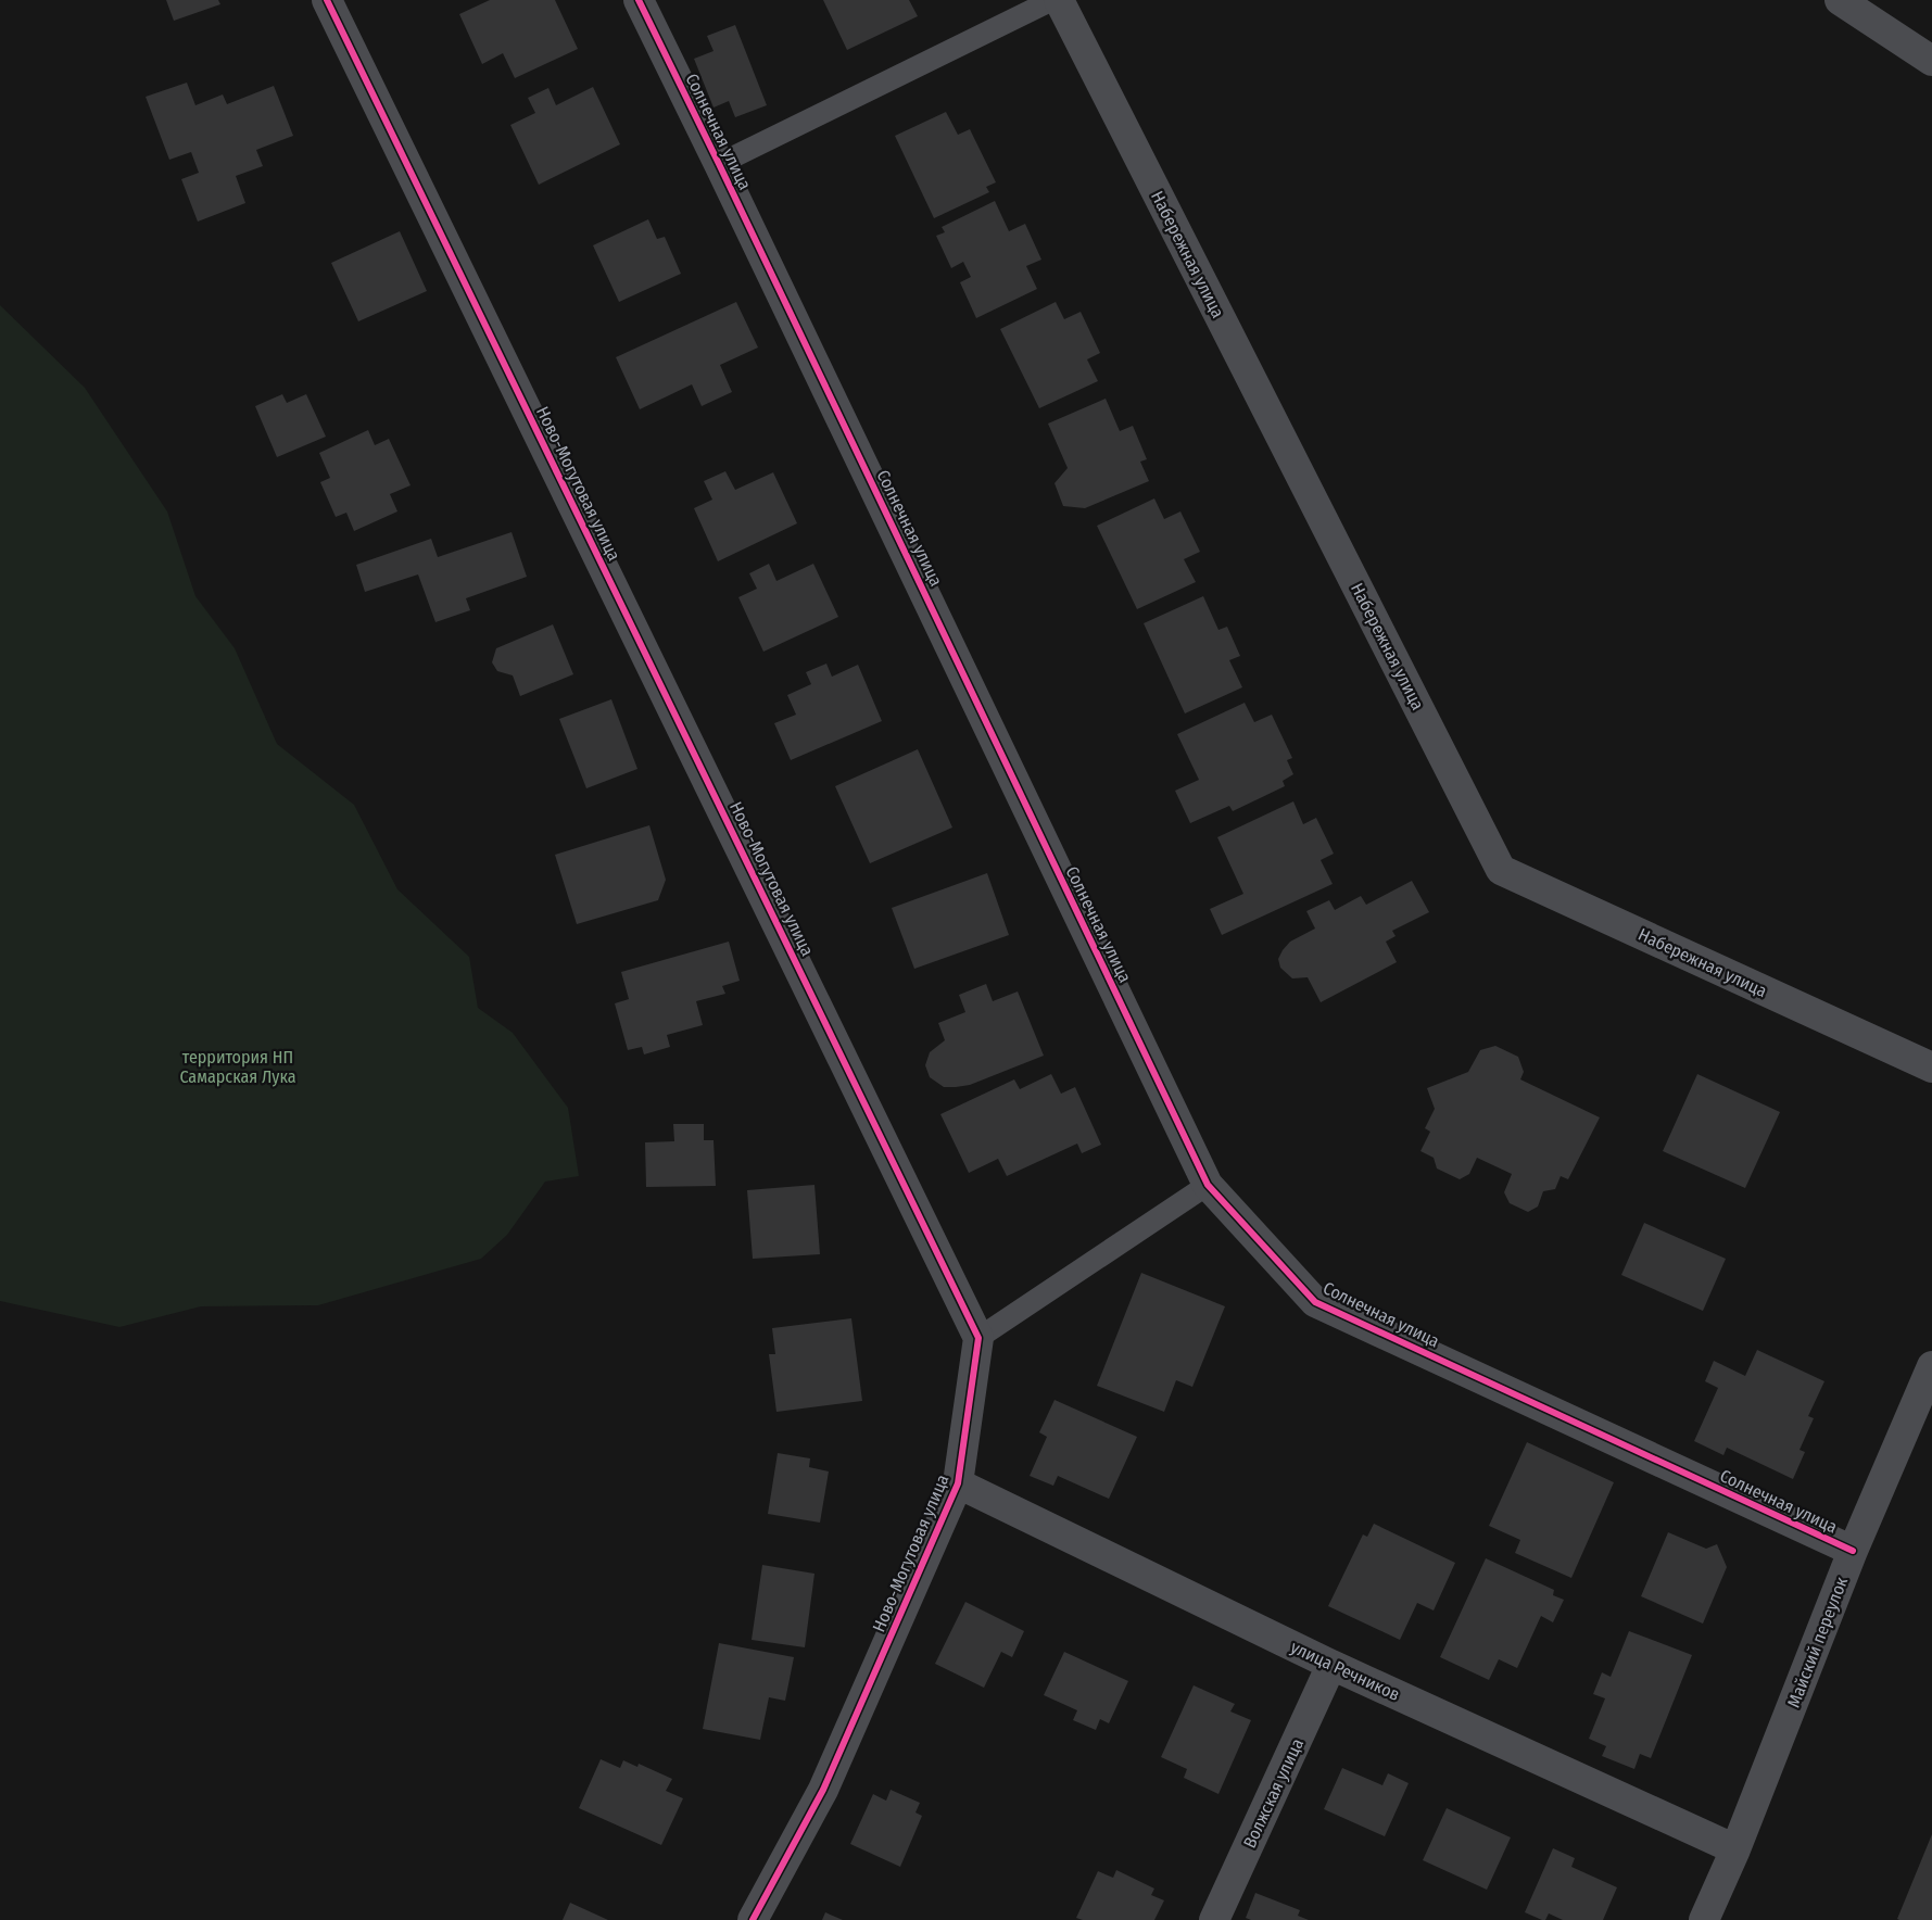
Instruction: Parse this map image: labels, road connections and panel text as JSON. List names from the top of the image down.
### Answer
{
  "streets": {
    "street": [
      "Солнечная улица",
      "Набережная улица",
      "Ново-Могутовая улица",
      "Майский переулок",
      "улица Речников",
      "Волжская улица"
    ]
  },
  "crossings": [
    ["Солнечная улица", "Майский переулок"],
    ["Ново-Могутовая улица", "улица Речников"],
    ["Майский переулок", "улица Речников"],
    ["улица Речников", "Волжская улица"]
  ],
  "parks": ["территория НП Самарская Лука"]
}
